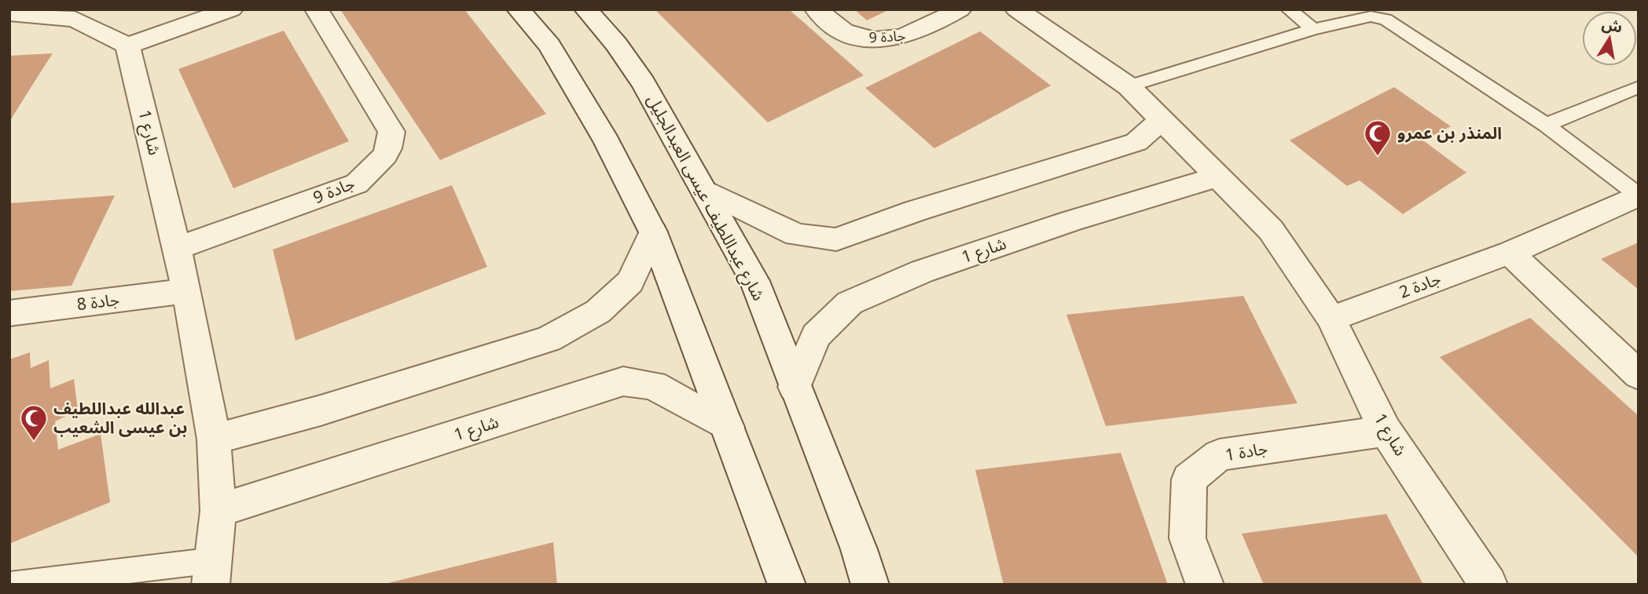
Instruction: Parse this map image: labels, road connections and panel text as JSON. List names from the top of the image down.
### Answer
{
  "streets": {
    "street": [
      "جادة 9",
      "شارع 1",
      "شارع عبداللطيف عيسى العبدالجليل",
      "جادة 2",
      "جادة 8",
      "جادة 1"
    ]
  },
  "crossings": [
    ["جادة 9", "شارع 1"],
    ["شارع 1", "شارع عبداللطيف عيسى العبدالجليل"],
    ["شارع 1", "جادة 2"],
    ["شارع 1", "جادة 8"],
    ["شارع 1", "جادة 1"]
  ],
  "places": {
    "mosque": ["المنذر بن عمرو", "عبدالله عبداللطيف بن عيسى الشعيب"]
  },
  "north": "top"
}
